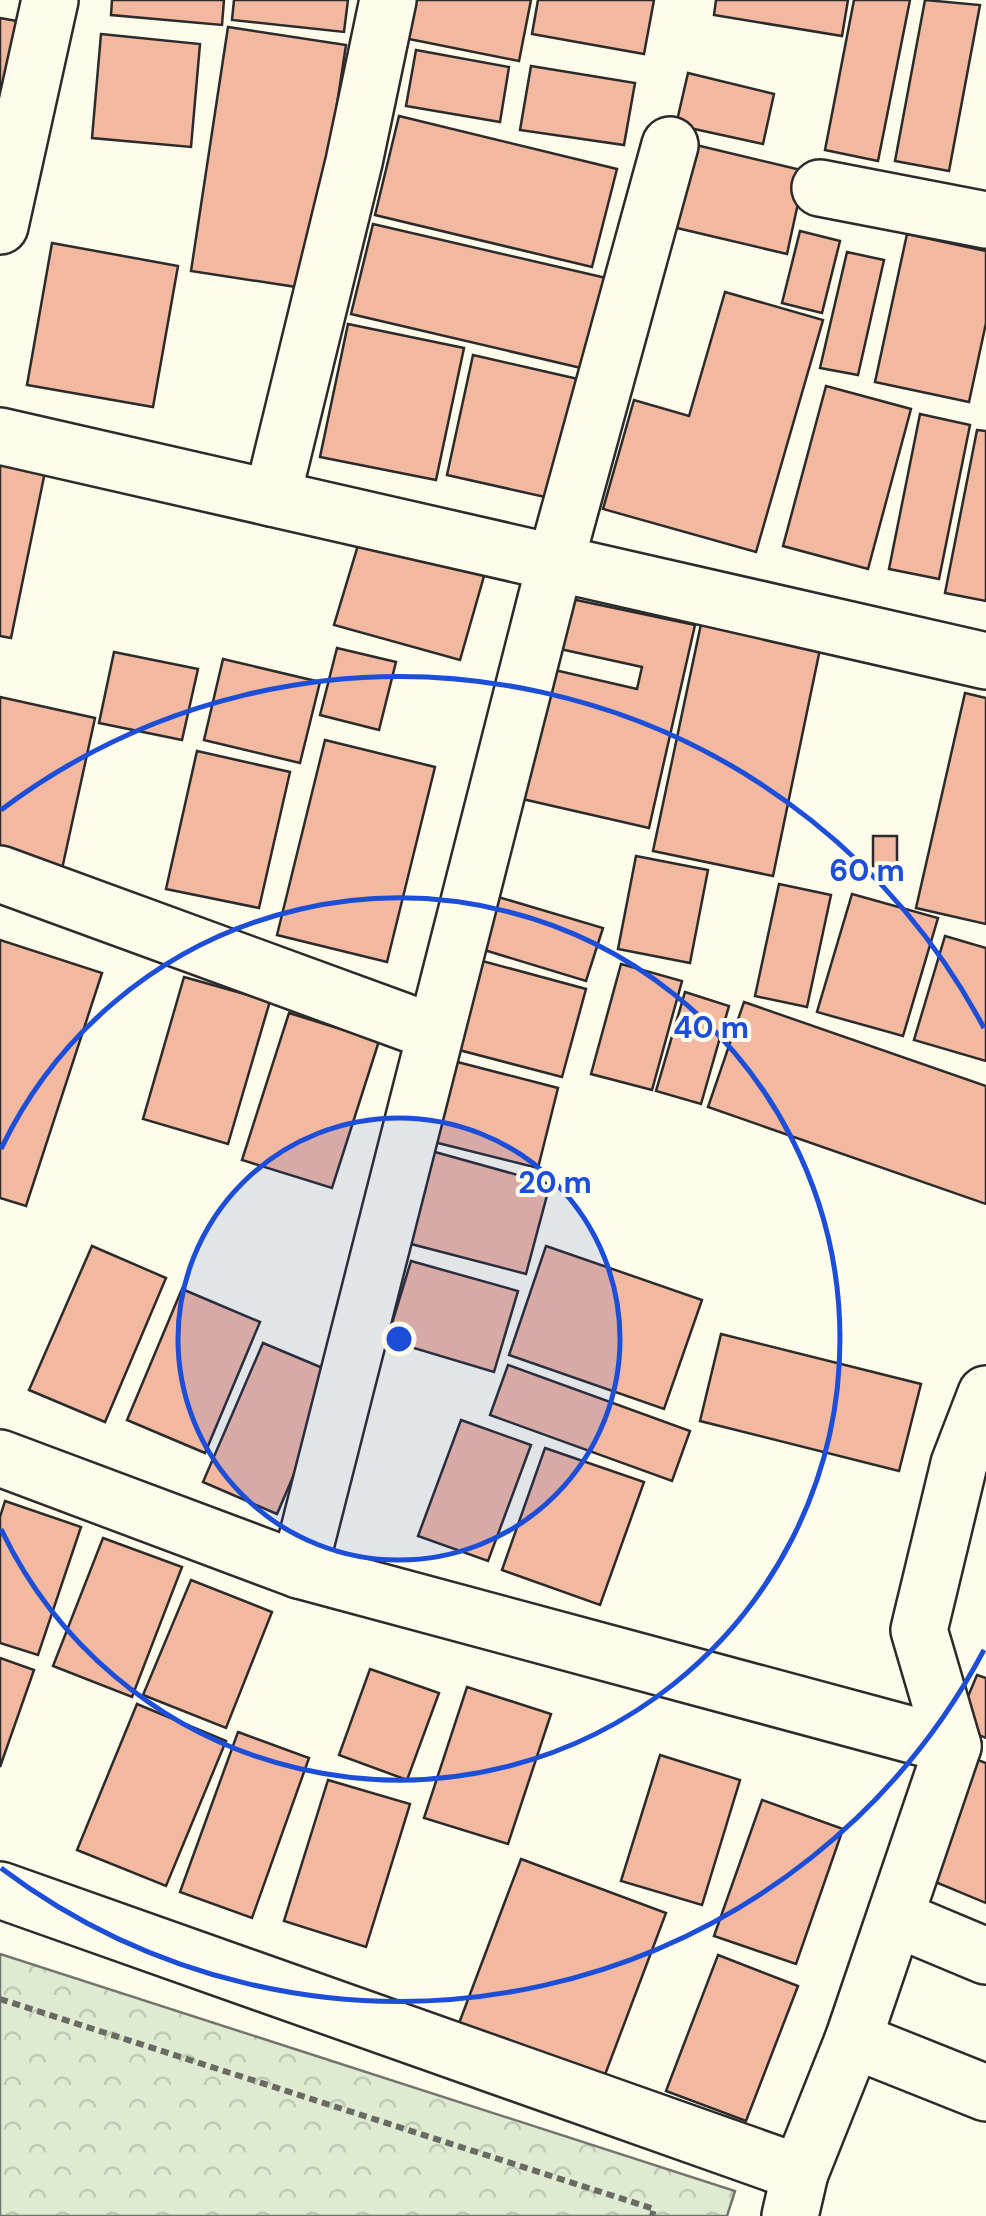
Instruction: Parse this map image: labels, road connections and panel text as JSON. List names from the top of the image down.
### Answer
{
  "rings": ["60 m", "40 m", "20 m"]
}
